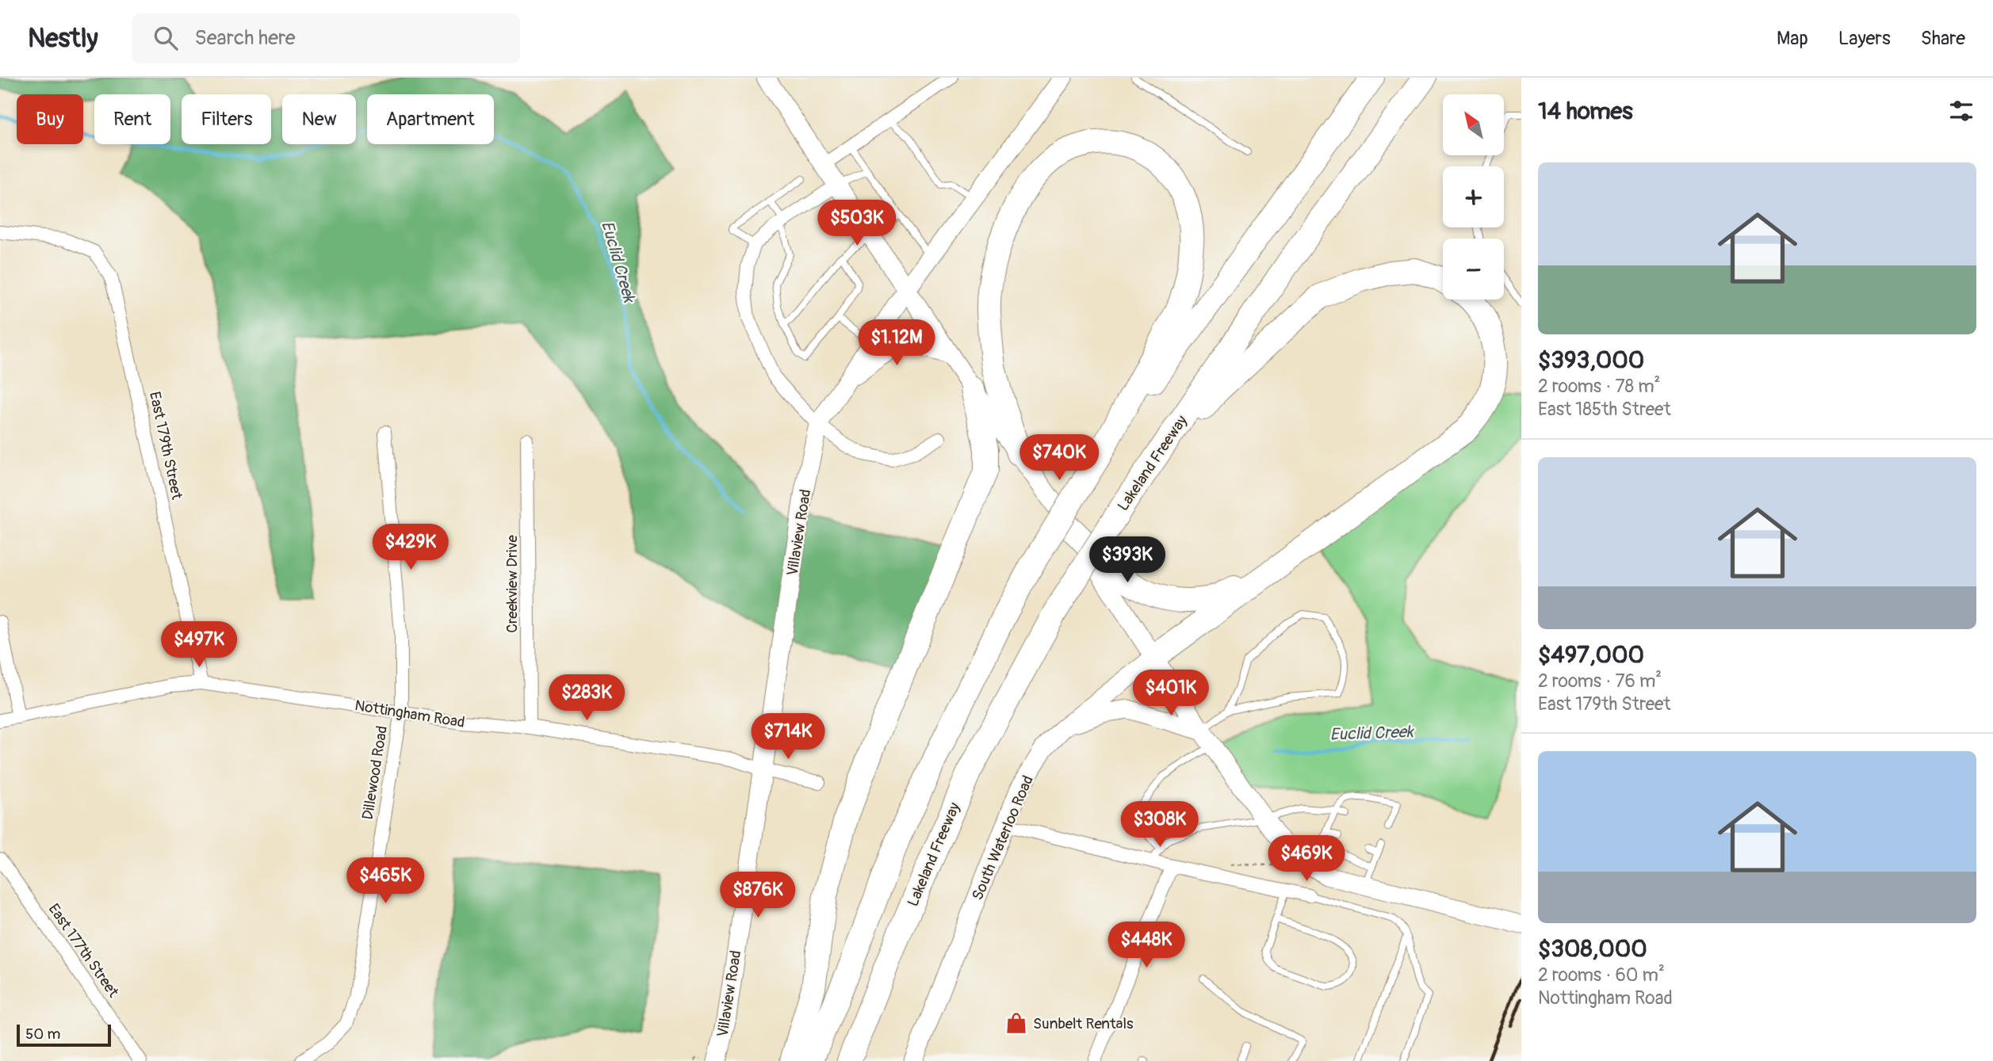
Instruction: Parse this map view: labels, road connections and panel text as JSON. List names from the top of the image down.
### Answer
{
  "streets": {
    "highway": ["Lakeland Freeway"],
    "street": [
      "East 179th Street",
      "Villaview Road",
      "Creekview Drive",
      "Nottingham Road",
      "Dillewood Road",
      "South Waterloo Road",
      "East 177th Street"
    ]
  },
  "crossings": [
    ["East 179th Street", "Nottingham Road"],
    ["Villaview Road", "Nottingham Road"],
    ["Creekview Drive", "Nottingham Road"],
    ["Nottingham Road", "Dillewood Road"]
  ],
  "water": ["Euclid Creek"],
  "places": {
    "shop": ["Sunbelt Rentals"]
  },
  "scale_bar": "50 m",
  "north": "top left",
  "page": {
    "header": "Nestly",
    "search": "Search here",
    "nav": ["Map", "Layers", "Share"],
    "heading": "14 homes",
    "map_buttons": ["+", "−"],
    "chip": [
      "Buy",
      "Rent",
      "Filters",
      "New",
      "Apartment"
    ],
    "list": [
      {
        "name": "$393,000",
        "note": "2 rooms · 78 m² · East 185th Street"
      },
      {
        "name": "$497,000",
        "note": "2 rooms · 76 m² · East 179th Street"
      },
      {
        "name": "$308,000",
        "note": "2 rooms · 60 m² · Nottingham Road"
      }
    ],
    "price": [
      "$503K",
      "$1.12M",
      "$740K",
      "$429K",
      "$393K",
      "$497K",
      "$401K",
      "$283K",
      "$714K",
      "$308K",
      "$469K",
      "$465K",
      "$876K",
      "$448K"
    ],
    "scale": "50 m"
  }
}
